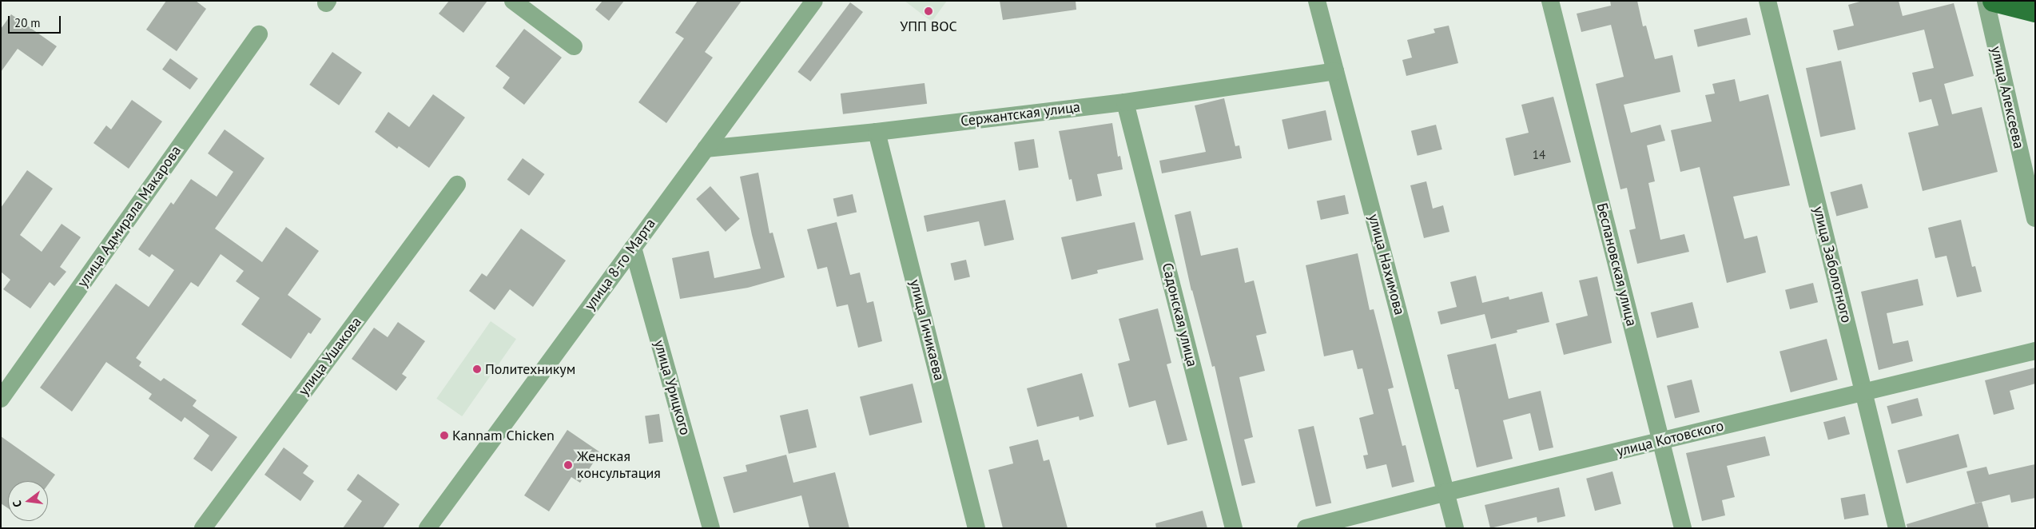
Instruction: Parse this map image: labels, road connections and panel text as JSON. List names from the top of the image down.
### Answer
{
  "streets": {
    "street": [
      "улица Алексеева",
      "Сержантская улица",
      "улица Адмирала Макарова",
      "улица 8-го Марта",
      "улица Нахимова",
      "Беслановская улица",
      "улица Заболотного",
      "Садонская улица",
      "улица Гичикаева",
      "улица Ушакова",
      "улица Урицкого",
      "улица Котовского"
    ]
  },
  "crossings": [
    ["Сержантская улица", "улица 8-го Марта"],
    ["Сержантская улица", "улица Нахимова"],
    ["Сержантская улица", "Садонская улица"],
    ["Сержантская улица", "улица Гичикаева"],
    ["улица 8-го Марта", "улица Урицкого"],
    ["улица Нахимова", "улица Котовского"],
    ["Беслановская улица", "улица Котовского"],
    ["улица Заболотного", "улица Котовского"]
  ],
  "places": [
    "УПП ВОС",
    "Политехникум",
    "Kannam Chicken",
    "Женская консультация"
  ],
  "house_numbers": ["14"],
  "scale_bar": "20 m",
  "north": "left"
}
